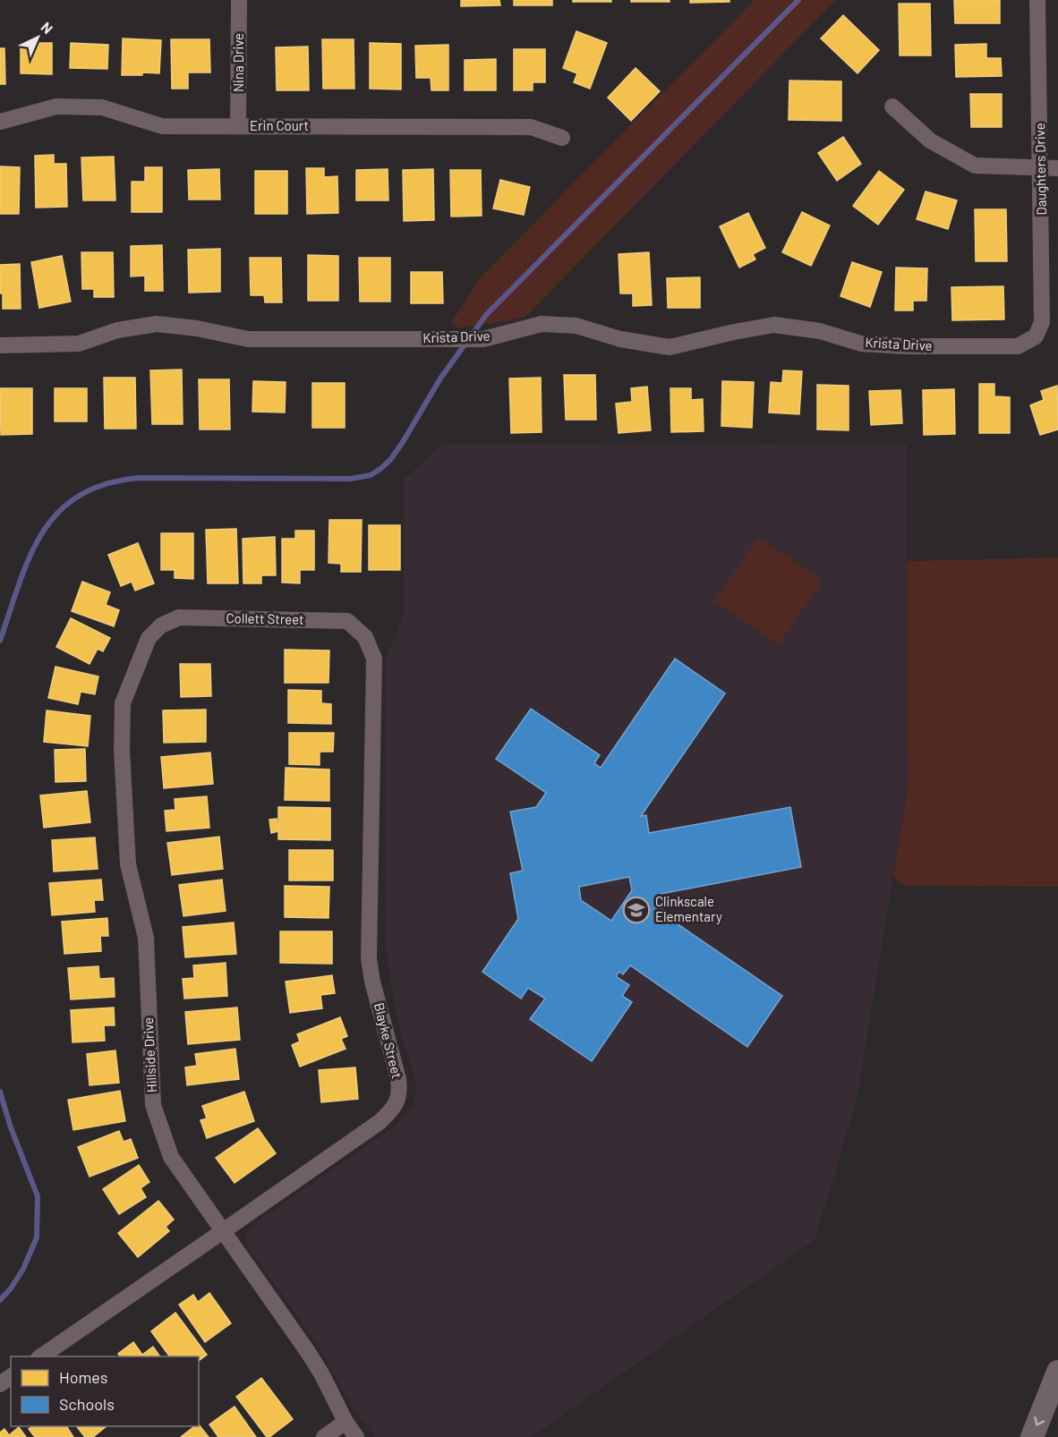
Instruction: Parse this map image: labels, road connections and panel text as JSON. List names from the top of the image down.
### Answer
{
  "streets": {
    "street": [
      "Nina Drive",
      "Erin Court",
      "Daughters Drive",
      "Krista Drive",
      "Collett Street",
      "Blayke Street",
      "Hillside Drive"
    ]
  },
  "crossings": [
    ["Nina Drive", "Erin Court"],
    ["Daughters Drive", "Krista Drive"],
    ["Collett Street", "Blayke Street"],
    ["Collett Street", "Hillside Drive"],
    ["Blayke Street", "Hillside Drive"]
  ],
  "places": {
    "school or university": ["Clinkscale Elementary"]
  },
  "legend": ["Homes", "Schools"],
  "north": "top right"
}
